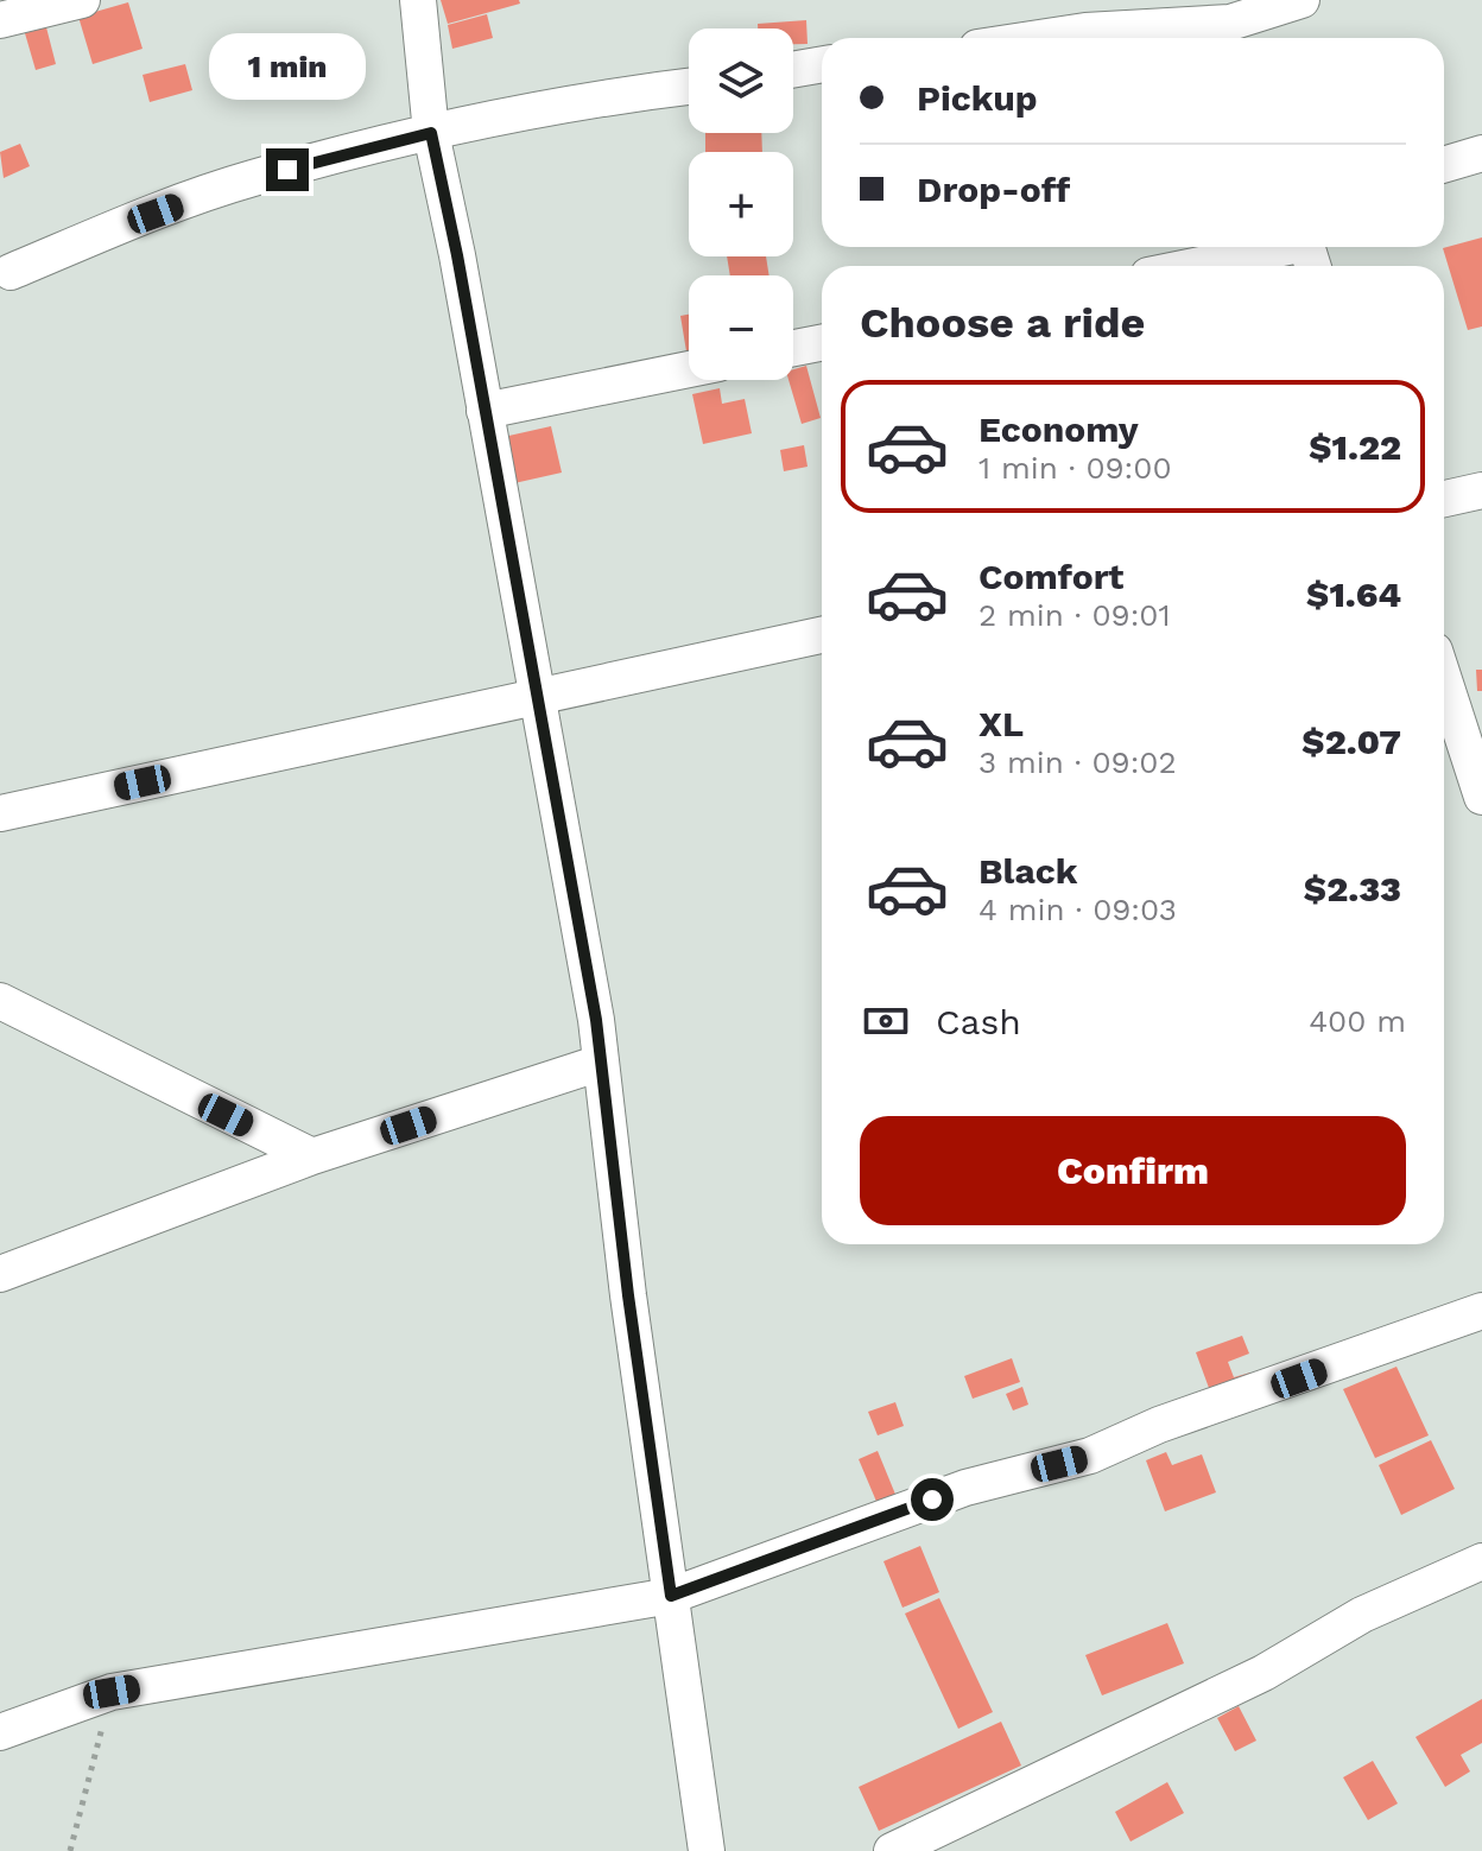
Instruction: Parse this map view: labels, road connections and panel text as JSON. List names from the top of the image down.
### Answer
{
  "page": {
    "map_buttons": ["+", "−"],
    "bubble": "1 min",
    "banner": ["Pickup", "Drop-off"],
    "heading": "Choose a ride",
    "list": [
      {
        "name": "Economy",
        "note": "1 min · 09:00",
        "value": "$1.22"
      },
      {
        "name": "Comfort",
        "note": "2 min · 09:01",
        "value": "$1.64"
      },
      {
        "name": "XL",
        "note": "3 min · 09:02",
        "value": "$2.07"
      },
      {
        "name": "Black",
        "note": "4 min · 09:03",
        "value": "$2.33"
      }
    ],
    "pay": ["Cash", "400 m"],
    "buttons": "Confirm"
  }
}
